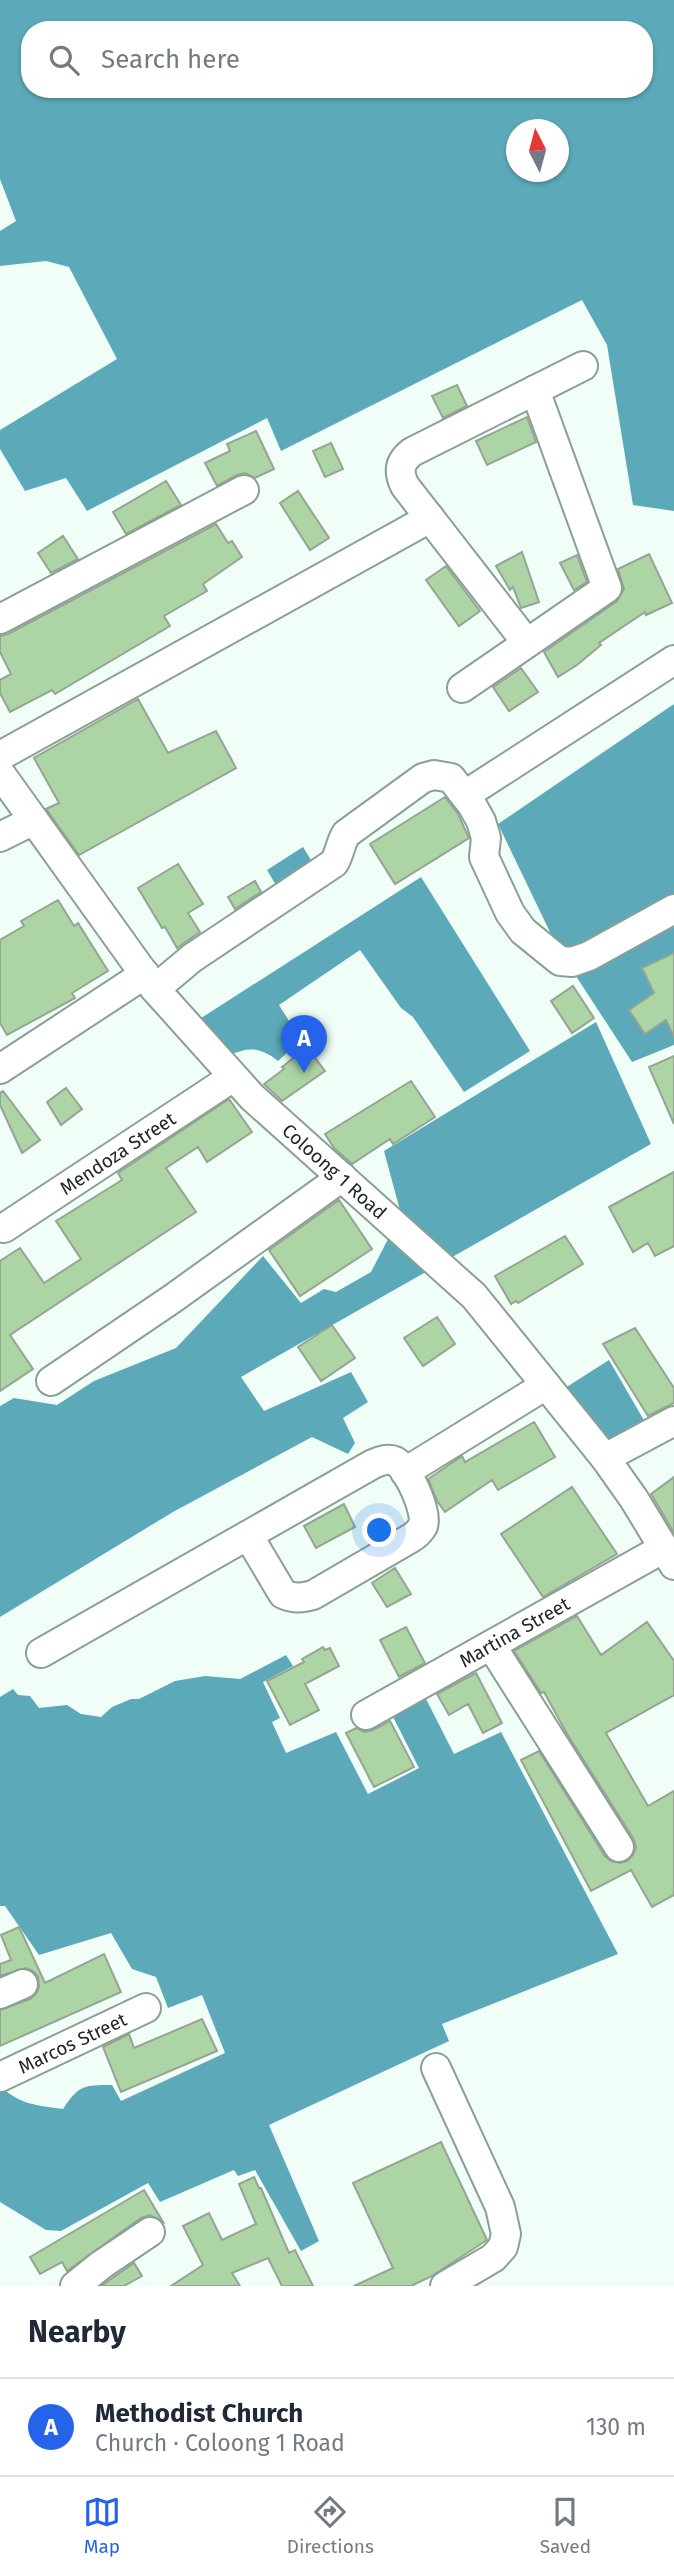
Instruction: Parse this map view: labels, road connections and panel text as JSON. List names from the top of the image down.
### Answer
{
  "streets": {
    "street": [
      "Mendoza Street",
      "Coloong 1 Road",
      "Martina Street",
      "Marcos Street"
    ]
  },
  "crossings": [
    ["Mendoza Street", "Coloong 1 Road"],
    ["Coloong 1 Road", "Martina Street"]
  ],
  "north": "top",
  "page": {
    "search": "Search here",
    "pins": "A",
    "heading": "Nearby",
    "list": [
      {
        "mark": "A",
        "name": "Methodist Church",
        "note": "Church · Coloong 1 Road",
        "value": "130 m"
      }
    ],
    "nav": ["Map", "Directions", "Saved"]
  }
}
